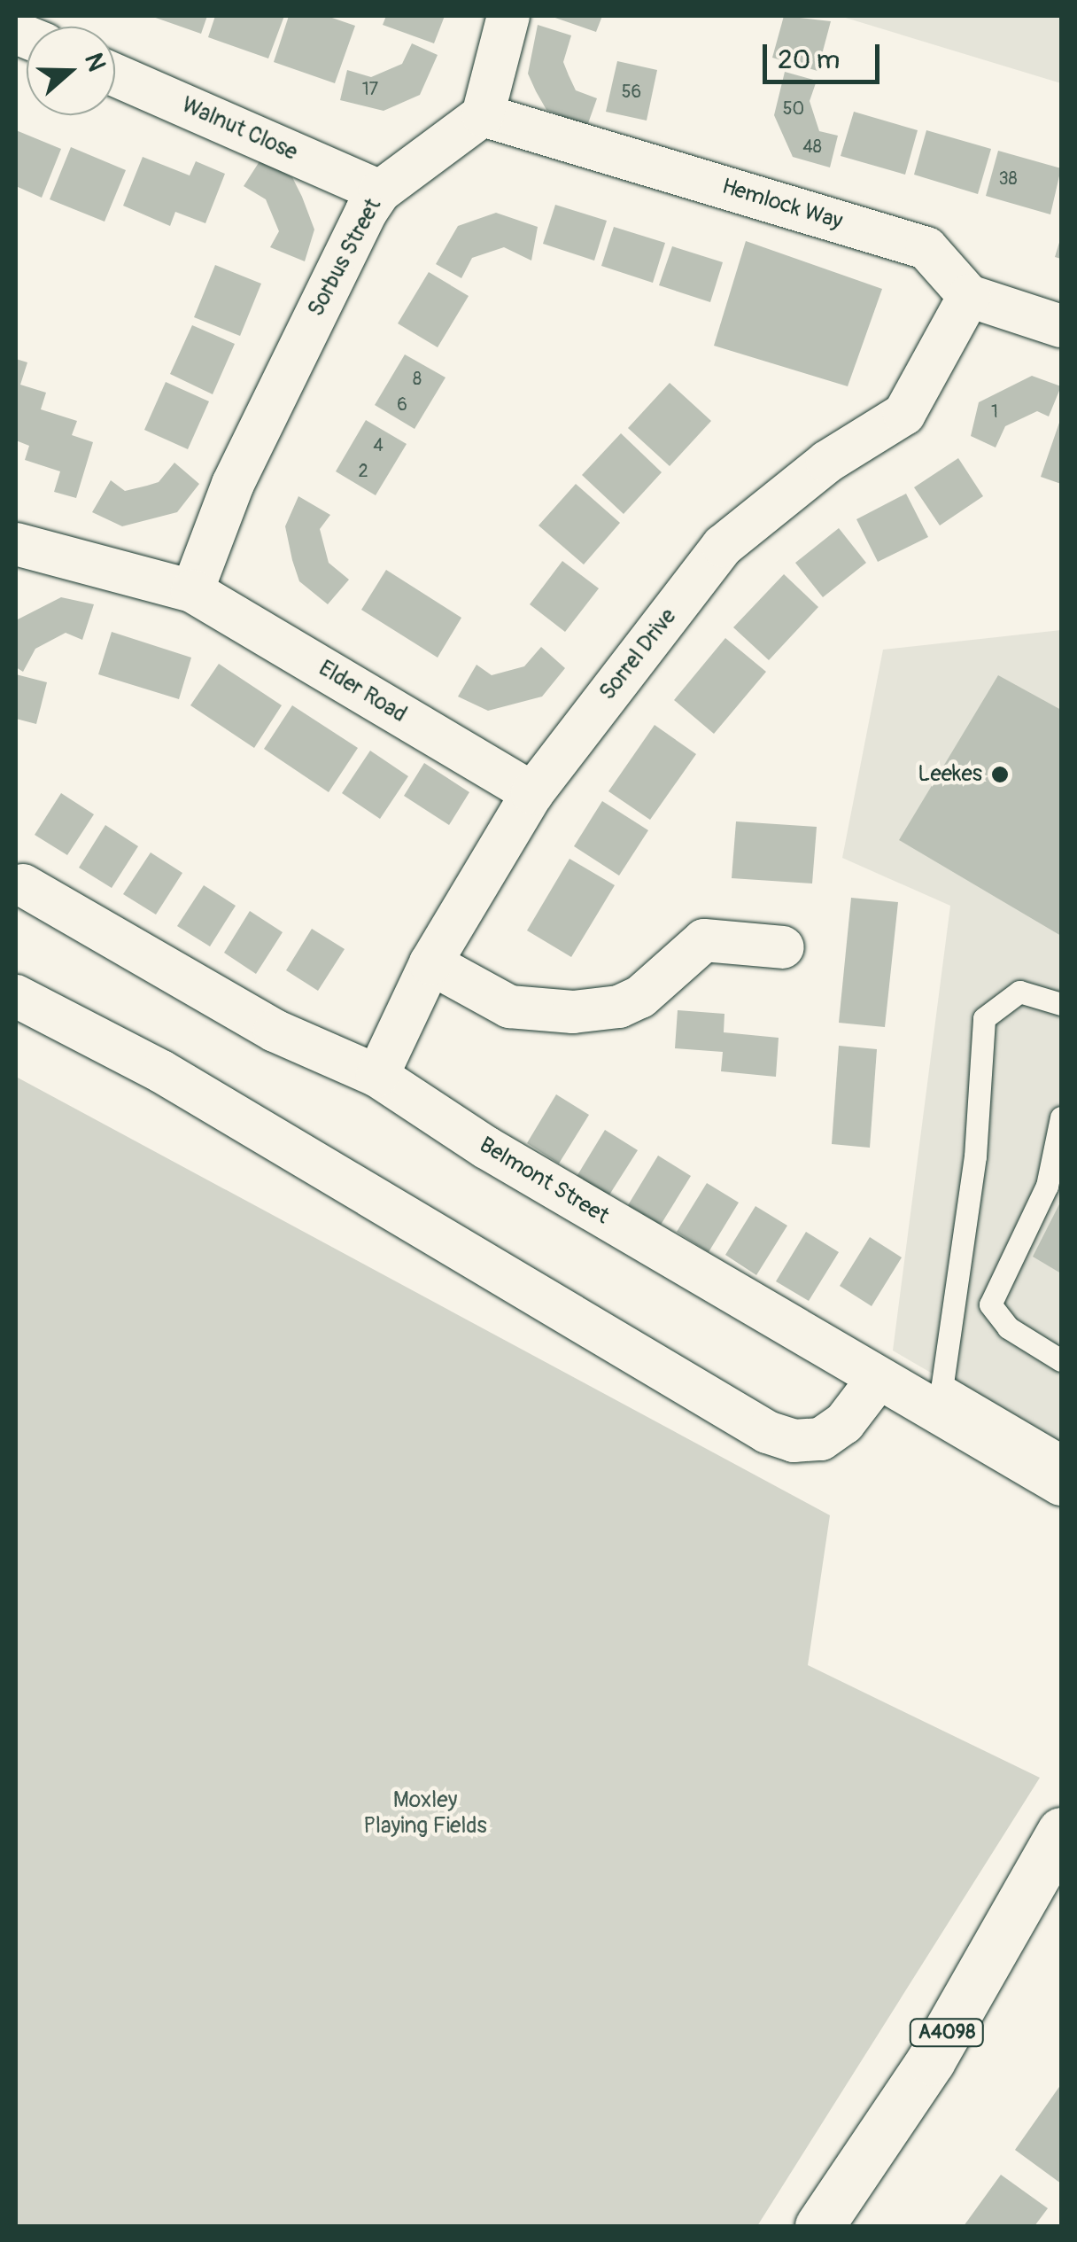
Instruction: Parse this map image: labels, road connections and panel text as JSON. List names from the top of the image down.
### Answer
{
  "streets": {
    "main road": ["A4098"],
    "street": [
      "Walnut Close",
      "Hemlock Way",
      "Sorbus Street",
      "Sorrel Drive",
      "Elder Road",
      "Belmont Street"
    ]
  },
  "crossings": [
    ["Walnut Close", "Sorbus Street"],
    ["Hemlock Way", "Sorbus Street"],
    ["Hemlock Way", "Sorrel Drive"],
    ["Sorbus Street", "Elder Road"],
    ["Sorrel Drive", "Elder Road"],
    ["Sorrel Drive", "Belmont Street"]
  ],
  "parks": ["Moxley Playing Fields"],
  "places": ["Leekes"],
  "house_numbers": [
    "17",
    "56",
    "50",
    "48",
    "38",
    "8",
    "6",
    "1",
    "4",
    "2"
  ],
  "scale_bar": "20 m",
  "north": "right"
}
